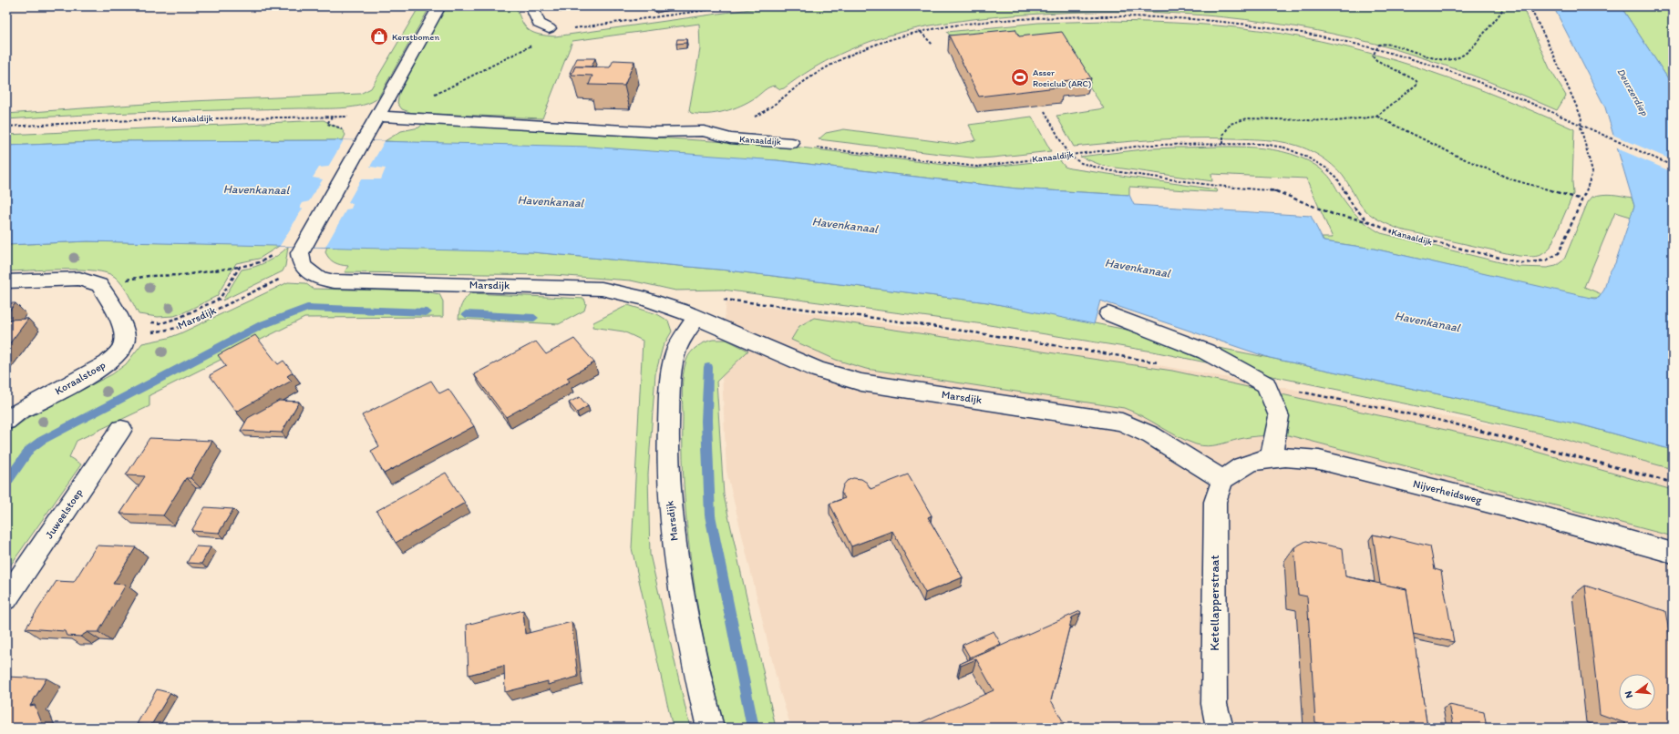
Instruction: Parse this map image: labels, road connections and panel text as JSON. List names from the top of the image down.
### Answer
{
  "streets": {
    "street": [
      "Kanaaldijk",
      "Marsdijk",
      "Koraalstoep",
      "Nijverheidsweg",
      "Juweelstoep",
      "Ketellapperstraat"
    ]
  },
  "crossings": [
    ["Marsdijk", "Koraalstoep"],
    ["Marsdijk", "Nijverheidsweg"],
    ["Marsdijk", "Ketellapperstraat"],
    ["Nijverheidsweg", "Ketellapperstraat"]
  ],
  "water": ["Deurzerdiep", "Havenkanaal"],
  "places": {
    "shop": ["Kerstbomen"],
    "sports": ["Asser Roeiclub (ARC)"]
  },
  "north": "left"
}
